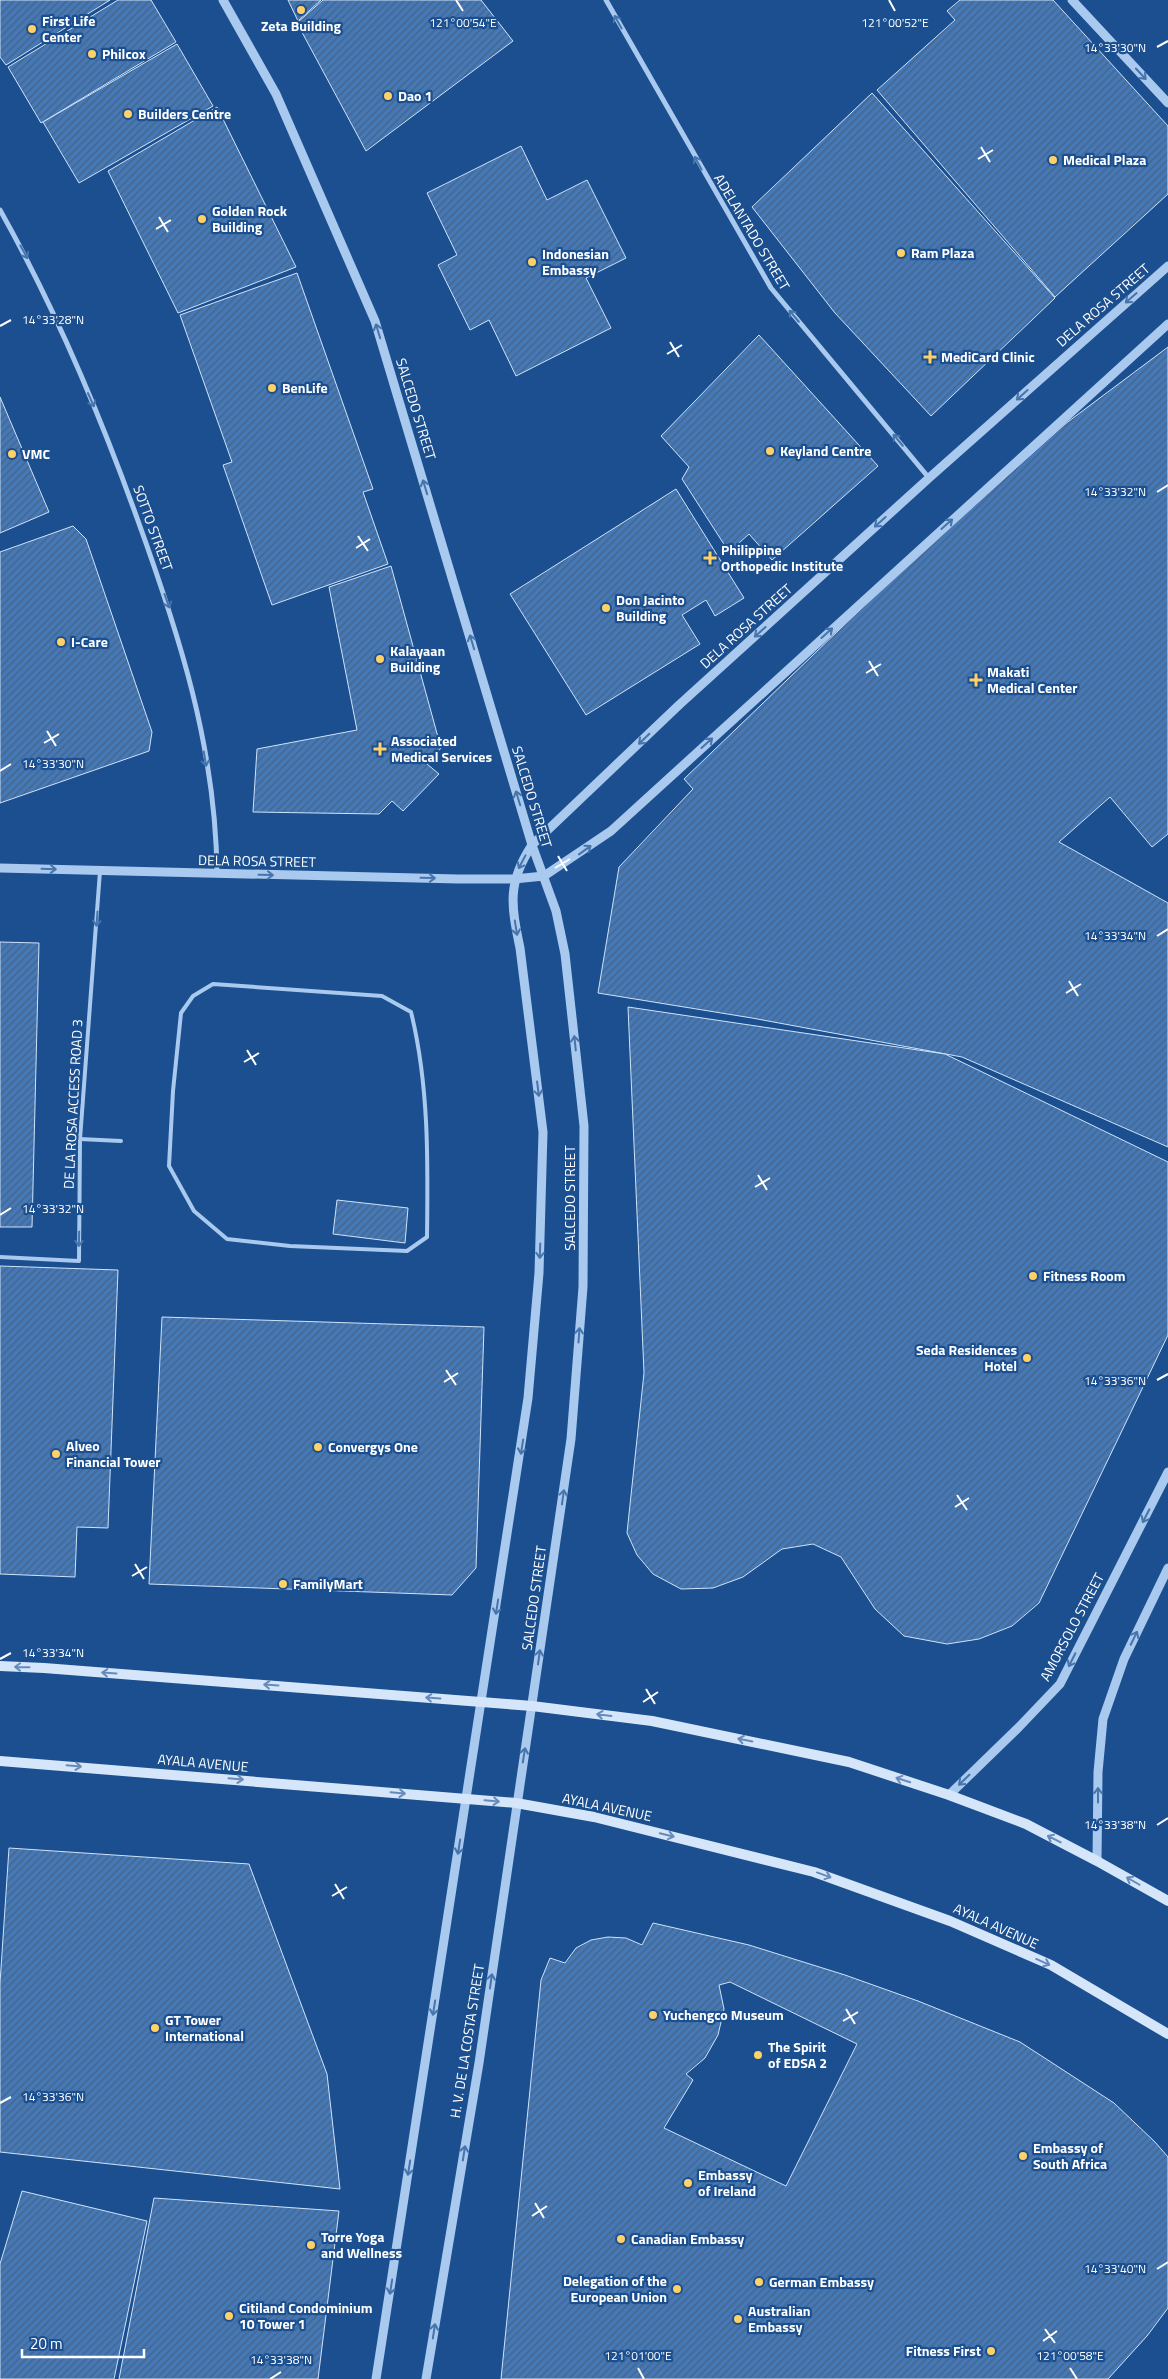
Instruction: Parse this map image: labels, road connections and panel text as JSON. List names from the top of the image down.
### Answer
{
  "streets": {
    "main road": ["AYALA AVENUE"],
    "street": [
      "ADELANTADO STREET",
      "DELA ROSA STREET",
      "SALCEDO STREET",
      "SOTTO STREET",
      "AMORSOLO STREET",
      "H. V. DE LA COSTA STREET"
    ],
    "lane": ["DE LA ROSA ACCESS ROAD 3"]
  },
  "crossings": [
    ["ADELANTADO STREET", "DELA ROSA STREET"],
    ["DELA ROSA STREET", "SALCEDO STREET"],
    ["DELA ROSA STREET", "SOTTO STREET"],
    ["DELA ROSA STREET", "DE LA ROSA ACCESS ROAD 3"],
    ["SALCEDO STREET", "AYALA AVENUE"],
    ["SALCEDO STREET", "H. V. DE LA COSTA STREET"],
    ["AYALA AVENUE", "H. V. DE LA COSTA STREET"]
  ],
  "one_way": [
    "ADELANTADO STREET",
    "SOTTO STREET",
    "DE LA ROSA ACCESS ROAD 3",
    "AYALA AVENUE"
  ],
  "places": {
    "other": [
      "Zeta Building",
      "First Life Center",
      "Philcox",
      "Dao 1",
      "Builders Centre",
      "Medical Plaza",
      "Golden Rock Building",
      "Ram Plaza",
      "Indonesian Embassy",
      "BenLife",
      "Keyland Centre",
      "VMC",
      "Don Jacinto Building",
      "I-Care",
      "Kalayaan Building",
      "Fitness Room",
      "Seda Residences Hotel",
      "Convergys One",
      "Alveo Financial Tower",
      "FamilyMart",
      "Yuchengco Museum",
      "GT Tower International",
      "The Spirit of EDSA 2",
      "Embassy of South Africa",
      "Embassy of Ireland",
      "Canadian Embassy",
      "Torre Yoga and Wellness",
      "German Embassy",
      "Delegation of the European Union",
      "Citiland Condominium 10 Tower 1",
      "Australian Embassy",
      "Fitness First"
    ],
    "health": [
      "MediCard Clinic",
      "Philippine Orthopedic Institute",
      "Makati Medical Center",
      "Associated Medical Services"
    ]
  },
  "scale_bar": "20 m",
  "coordinates": [
    "121°00'54\"E",
    "121°00'52\"E",
    "14°33'30\"N",
    "14°33'28\"N",
    "14°33'32\"N",
    "14°33'34\"N",
    "14°33'36\"N",
    "14°33'38\"N",
    "14°33'40\"N",
    "121°01'00\"E",
    "121°00'58\"E"
  ]
}
